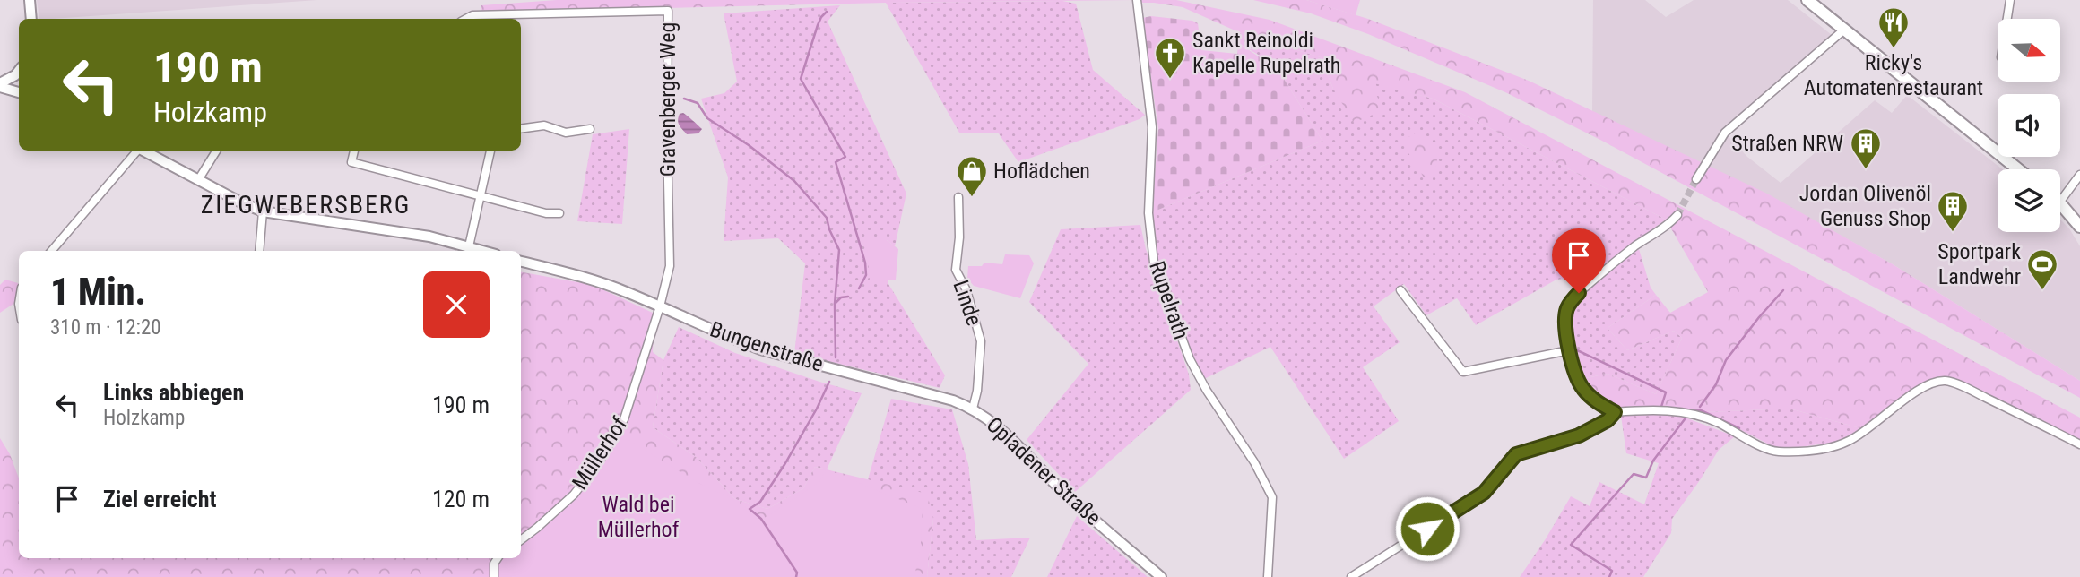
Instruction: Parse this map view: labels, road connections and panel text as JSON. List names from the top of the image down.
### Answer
{
  "streets": {
    "main road": ["Bungenstraße", "Opladener Straße"],
    "street": [
      "Gravenberger Weg",
      "Rupelrath",
      "Linde",
      "Müllerhof"
    ]
  },
  "crossings": [
    ["Gravenberger Weg", "Bungenstraße"],
    ["Gravenberger Weg", "Müllerhof"],
    ["Linde", "Opladener Straße"],
    ["Bungenstraße", "Müllerhof"],
    ["Bungenstraße", "Opladener Straße"]
  ],
  "districts": ["ZIEGWEBERSBERG"],
  "parks": ["Wald bei Müllerhof"],
  "places": {
    "restaurant": ["Ricky's Automatenrestaurant"],
    "church": ["Sankt Reinoldi Kapelle Rupelrath"],
    "building": ["Straßen NRW", "Jordan Olivenöl Genuss Shop"],
    "shop": ["Hoflädchen"],
    "sports": ["Sportpark Landwehr"]
  },
  "north": "right",
  "page": {
    "turn": ["190 m", "Holzkamp"],
    "heading": ["1 Min.", "310 m · 12:20"],
    "list": [
      {
        "name": "Links abbiegen",
        "note": "Holzkamp",
        "value": "190 m"
      },
      {
        "name": "Ziel erreicht",
        "value": "120 m"
      }
    ]
  }
}
